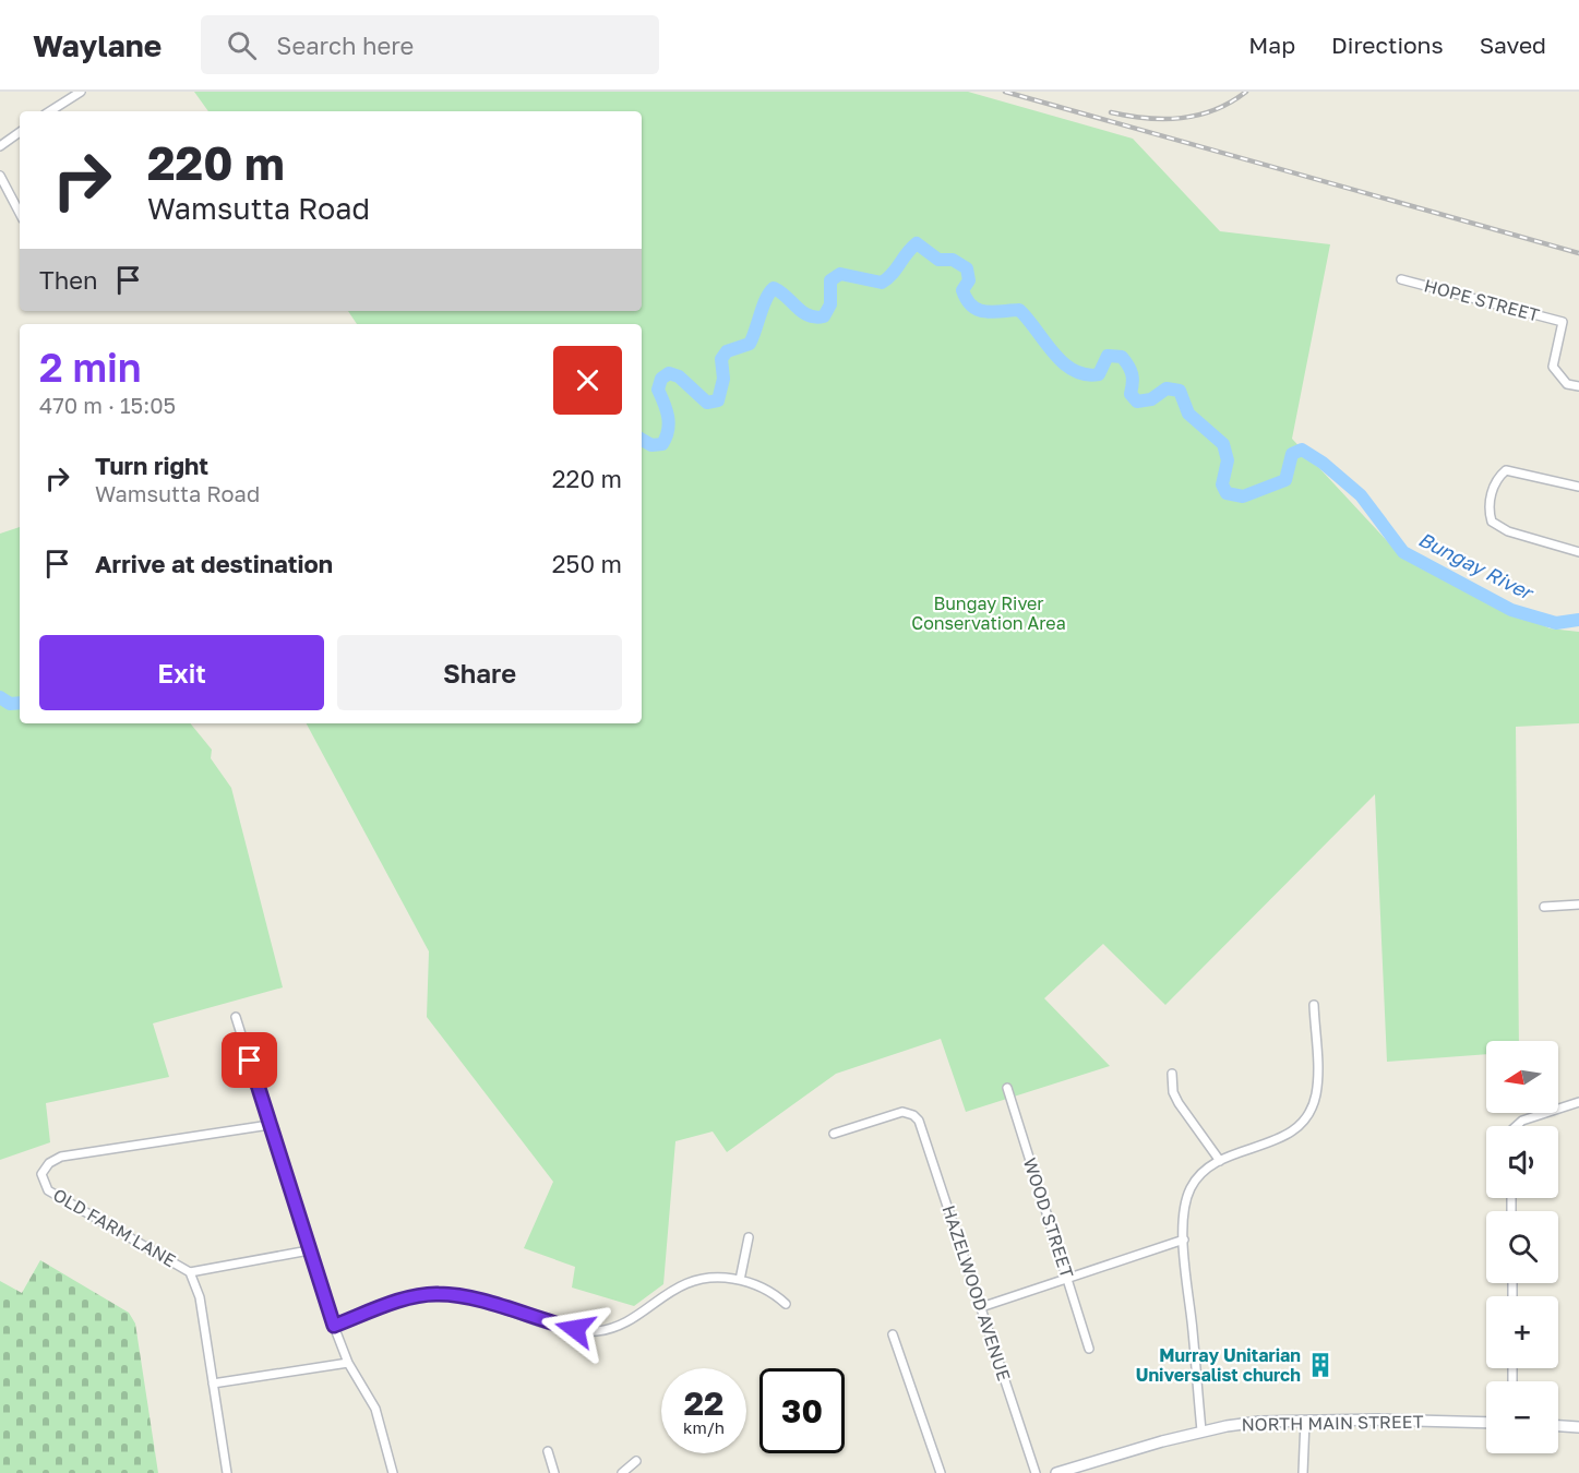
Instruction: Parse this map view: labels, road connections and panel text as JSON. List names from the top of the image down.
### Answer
{
  "streets": {
    "main road": ["NORTH MAIN STREET"],
    "street": [
      "HOPE STREET",
      "WOOD STREET",
      "OLD FARM LANE",
      "HAZELWOOD AVENUE"
    ]
  },
  "water": ["Bungay River"],
  "parks": ["Bungay River Conservation Area"],
  "places": {
    "building": ["Murray Unitarian Universalist church"]
  },
  "north": "left",
  "page": {
    "header": "Waylane",
    "search": "Search here",
    "nav": ["Map", "Directions", "Saved"],
    "turn": ["220 m", "Wamsutta Road"],
    "then": "Then",
    "heading": ["2 min", "470 m · 15:05"],
    "list": [
      {
        "name": "Turn right",
        "note": "Wamsutta Road",
        "value": "220 m"
      },
      {
        "name": "Arrive at destination",
        "value": "250 m"
      }
    ],
    "buttons": ["Exit", "Share"],
    "map_buttons": ["+", "−"],
    "speed": "22 km/h",
    "limit": "30"
  }
}
